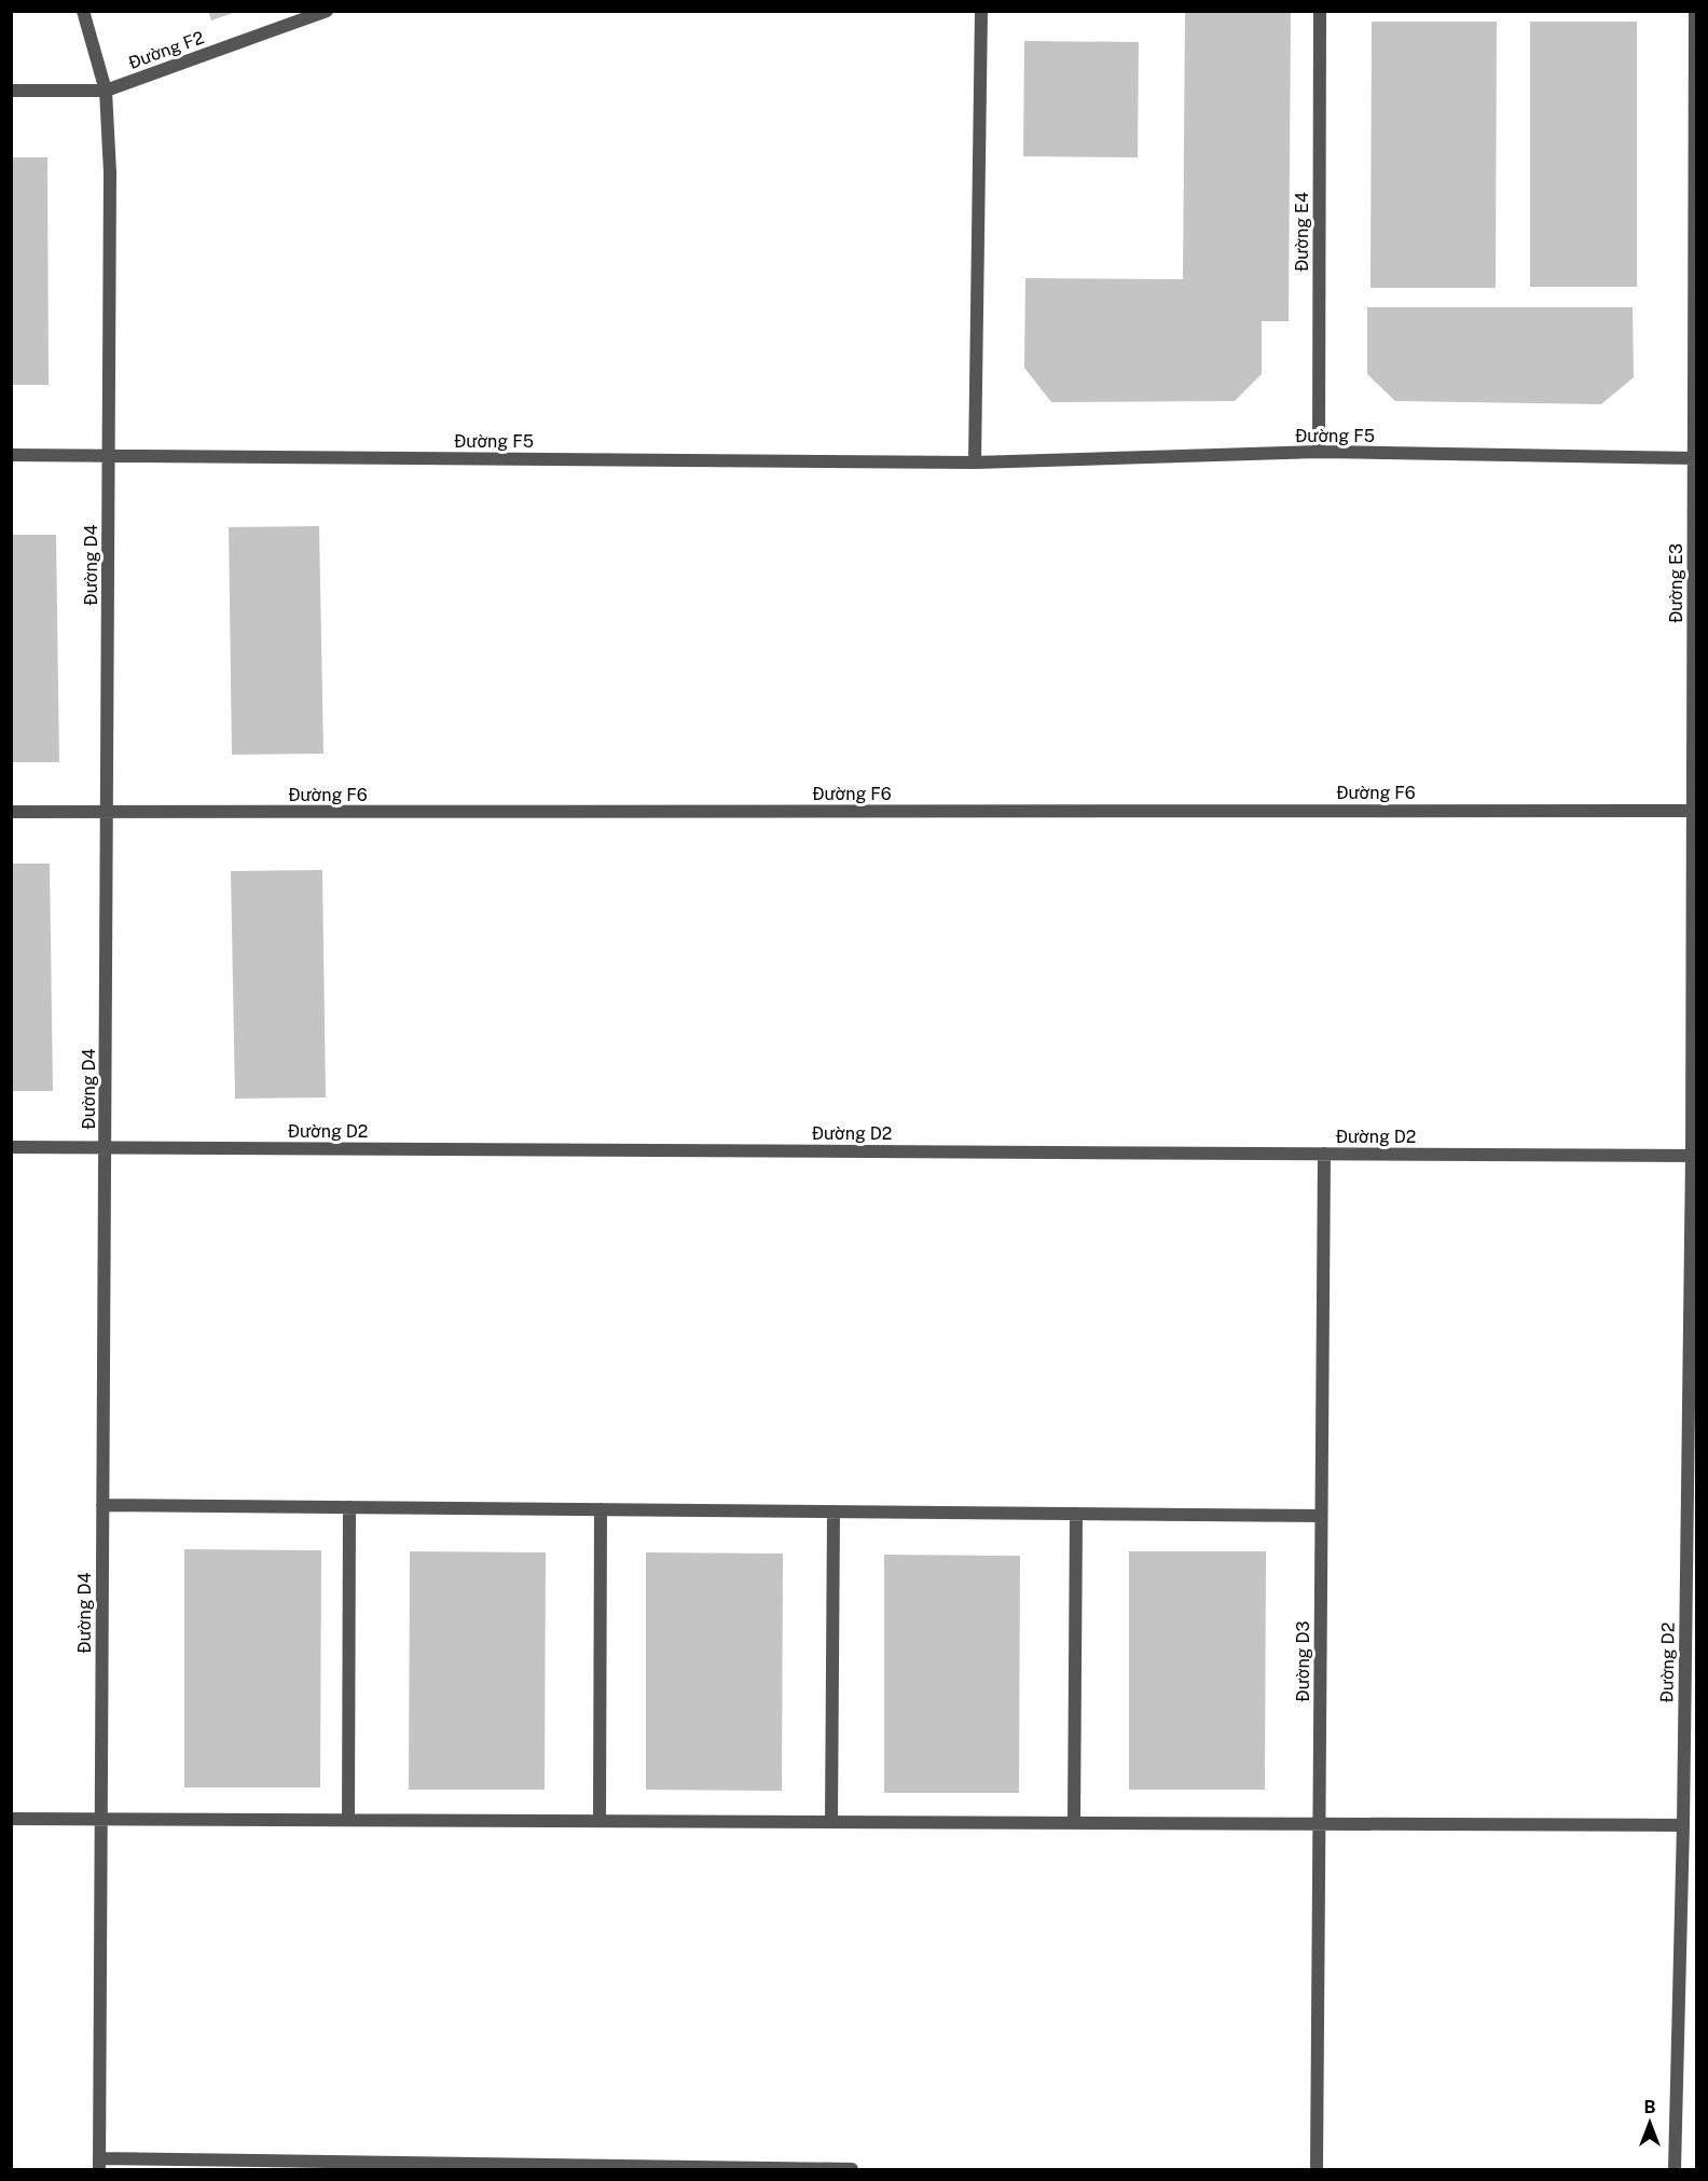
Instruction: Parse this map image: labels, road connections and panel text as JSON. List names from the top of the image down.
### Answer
{
  "streets": {
    "street": [
      "Đường F2",
      "Đường E4",
      "Đường F5",
      "Đường D4",
      "Đường E3",
      "Đường F6",
      "Đường D2",
      "Đường D3"
    ]
  },
  "crossings": [
    ["Đường F2", "Đường D4"],
    ["Đường E4", "Đường F5"],
    ["Đường F5", "Đường D4"],
    ["Đường F5", "Đường E3"],
    ["Đường D4", "Đường F6"],
    ["Đường D4", "Đường D2"],
    ["Đường E3", "Đường F6"],
    ["Đường E3", "Đường D2"],
    ["Đường D2", "Đường D3"]
  ],
  "north": "top"
}
